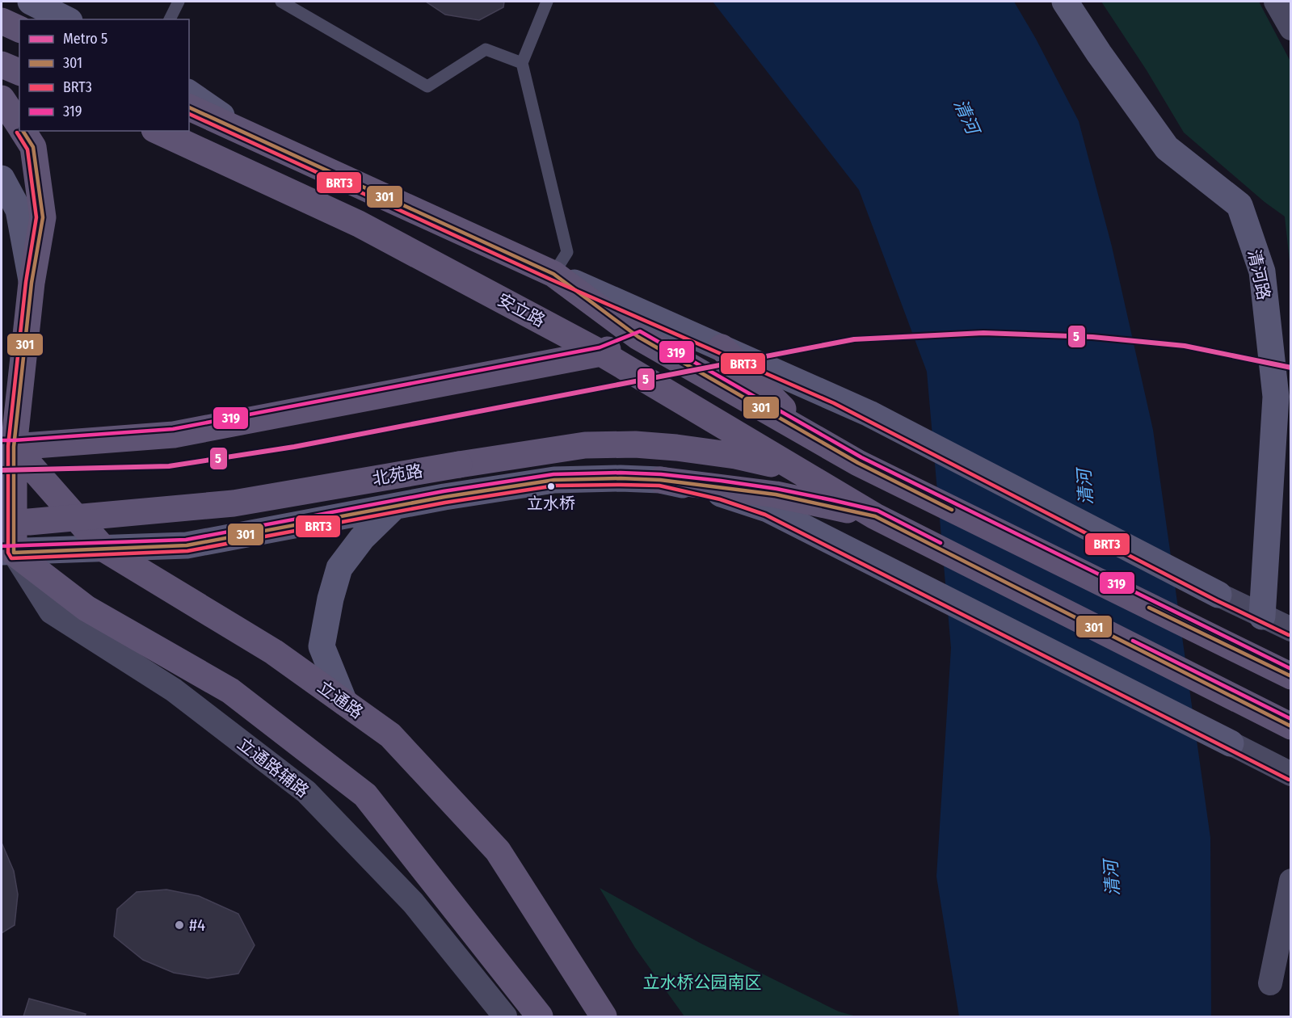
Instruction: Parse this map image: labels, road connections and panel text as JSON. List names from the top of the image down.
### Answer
{
  "streets": {
    "main road": ["安立路", "北苑路", "立通路"],
    "street": ["清河路", "立通路辅路"]
  },
  "crossings": [
    ["安立路", "北苑路"],
    ["北苑路", "立通路"],
    ["北苑路", "立通路辅路"]
  ],
  "water": ["清河"],
  "parks": ["立水桥公园南区"],
  "places": ["立水桥", "#4"],
  "lines": [
    "transit line 301",
    "transit line BRT3",
    "transit line 319",
    "metro line 5"
  ],
  "legend": [
    "Metro 5",
    "301",
    "BRT3",
    "319"
  ]
}
